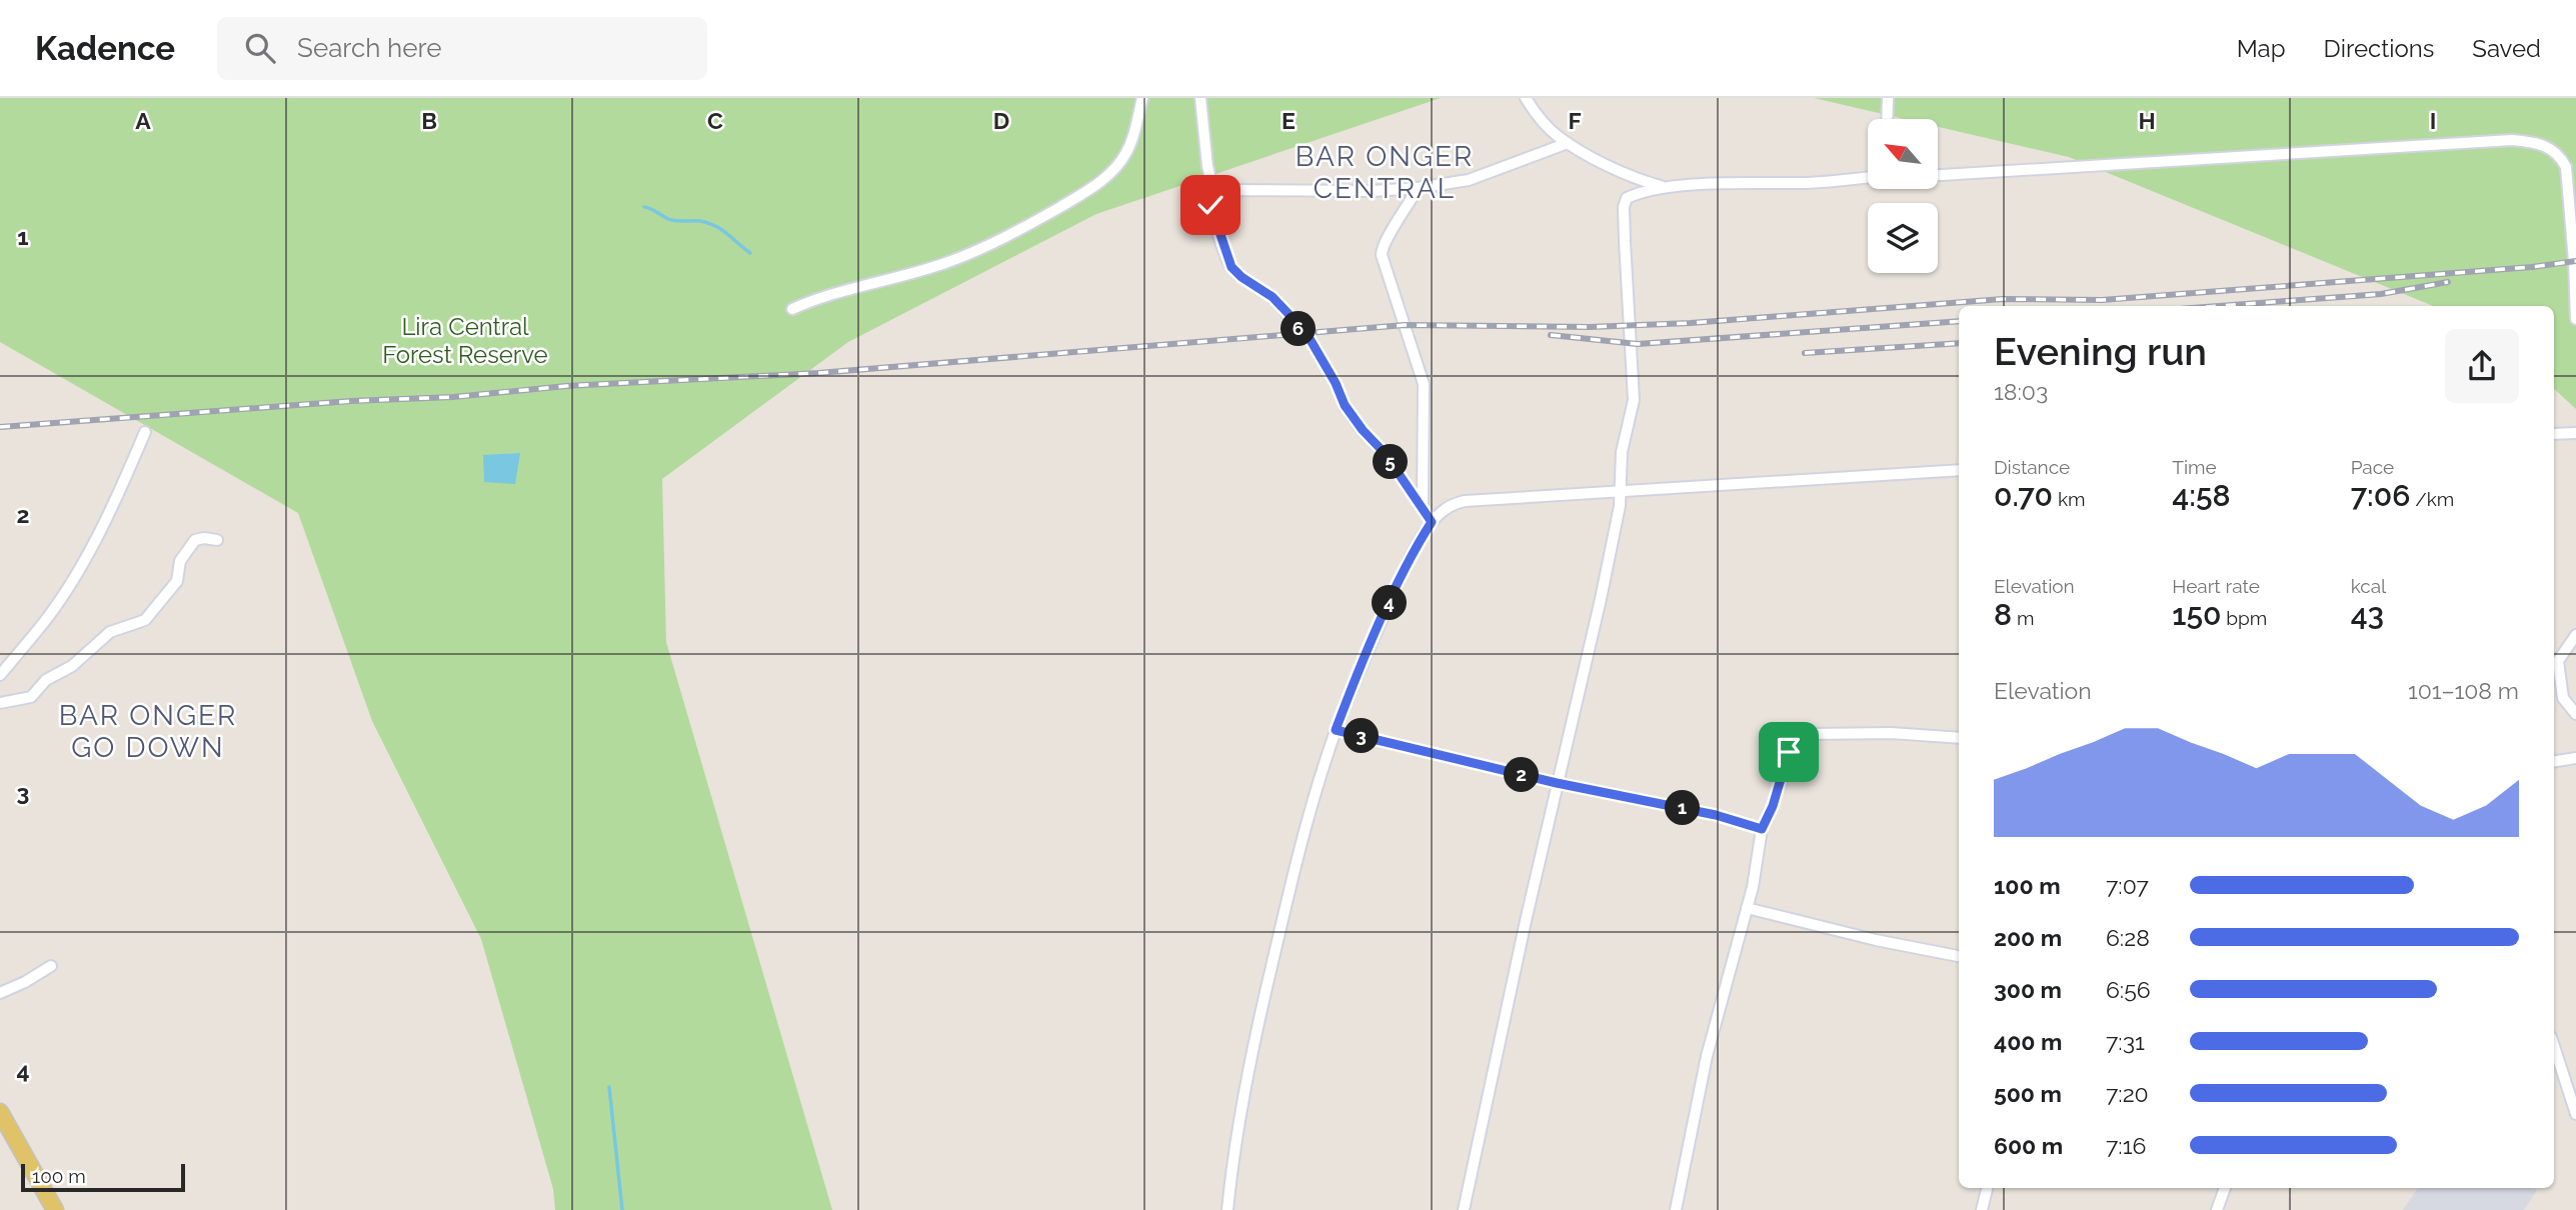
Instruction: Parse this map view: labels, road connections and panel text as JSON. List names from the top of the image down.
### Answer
{
  "districts": ["BAR ONGER CENTRAL", "BAR ONGER GO DOWN"],
  "parks": ["Lira Central Forest Reserve"],
  "scale_bar": "100 m",
  "north": "top left",
  "page": {
    "header": "Kadence",
    "search": "Search here",
    "nav": ["Map", "Directions", "Saved"],
    "heading": ["Evening run", "18:03"],
    "pins": [
      "6",
      "5",
      "4",
      "3",
      "2",
      "1"
    ],
    "stats": [
      ["Distance", "0.70 km"],
      ["Time", "4:58"],
      ["Pace", "7:06 /km"],
      ["Elevation", "8 m"],
      ["Heart rate", "150 bpm"],
      ["kcal", "43"]
    ],
    "chart": ["Elevation", "101–108 m"],
    "list": [
      {
        "name": "100 m",
        "note": "7:07"
      },
      {
        "name": "200 m",
        "note": "6:28"
      },
      {
        "name": "300 m",
        "note": "6:56"
      },
      {
        "name": "400 m",
        "note": "7:31"
      },
      {
        "name": "500 m",
        "note": "7:20"
      },
      {
        "name": "600 m",
        "note": "7:16"
      }
    ],
    "scale": "100 m"
  },
  "grid": {
    "columns": [
      "A",
      "B",
      "C",
      "D",
      "E",
      "F",
      "H",
      "I"
    ],
    "rows": [
      "1",
      "2",
      "3",
      "4"
    ]
  }
}
